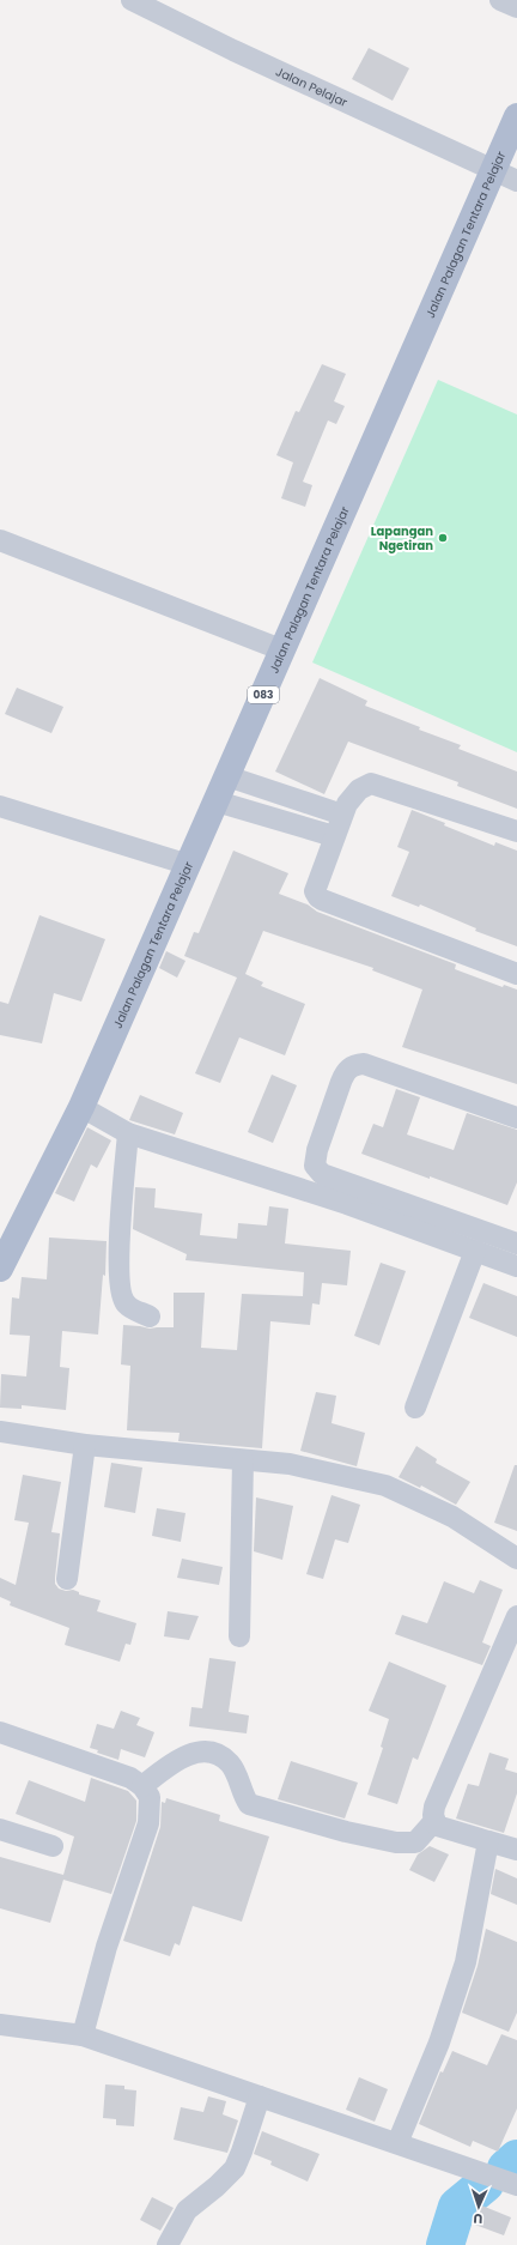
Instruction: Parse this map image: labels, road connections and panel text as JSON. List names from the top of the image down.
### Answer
{
  "streets": {
    "main road": ["Jalan Palagan Tentara Pelajar", "083"],
    "street": ["Jalan Pelajar"]
  },
  "crossings": [
    ["Jalan Pelajar", "Jalan Palagan Tentara Pelajar"]
  ],
  "places": ["Lapangan Ngetiran"],
  "north": "bottom"
}
